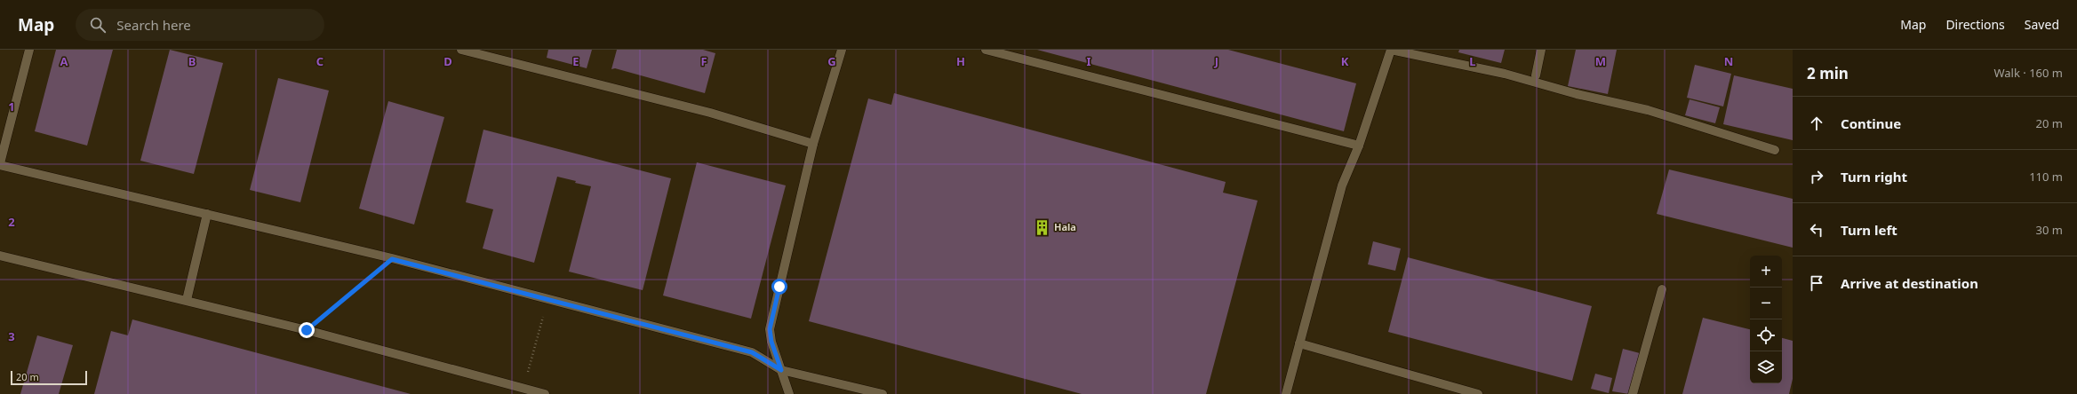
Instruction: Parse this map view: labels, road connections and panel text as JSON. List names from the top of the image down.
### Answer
{
  "places": {
    "building": ["Hala"]
  },
  "scale_bar": "20 m",
  "page": {
    "header": "Map",
    "search": "Search here",
    "nav": ["Map", "Directions", "Saved"],
    "heading": ["2 min", "Walk · 160 m"],
    "list": [
      ["Continue", "20 m"],
      ["Turn right", "110 m"],
      ["Turn left", "30 m"],
      "Arrive at destination"
    ],
    "map_buttons": ["+", "−"],
    "scale": "20 m"
  },
  "grid": {
    "columns": [
      "A",
      "B",
      "C",
      "D",
      "E",
      "F",
      "G",
      "H",
      "I",
      "J",
      "K",
      "L",
      "M",
      "N"
    ],
    "rows": ["1", "2", "3"]
  }
}
